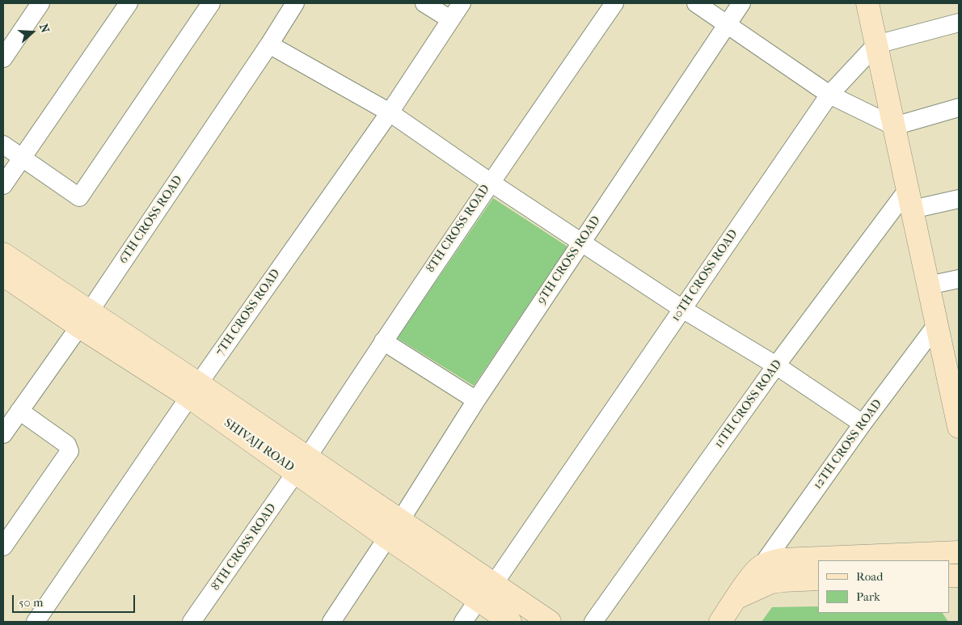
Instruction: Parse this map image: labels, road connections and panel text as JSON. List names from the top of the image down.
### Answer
{
  "streets": {
    "street": [
      "6TH CROSS ROAD",
      "8TH CROSS ROAD",
      "9TH CROSS ROAD",
      "10TH CROSS ROAD",
      "7TH CROSS ROAD",
      "11TH CROSS ROAD",
      "12TH CROSS ROAD",
      "SHIVAJI ROAD"
    ]
  },
  "crossings": [
    ["6TH CROSS ROAD", "SHIVAJI ROAD"],
    ["8TH CROSS ROAD", "SHIVAJI ROAD"],
    ["9TH CROSS ROAD", "SHIVAJI ROAD"],
    ["10TH CROSS ROAD", "SHIVAJI ROAD"],
    ["7TH CROSS ROAD", "SHIVAJI ROAD"]
  ],
  "legend": ["Road", "Park"],
  "scale_bar": "50 m",
  "north": "right"
}
